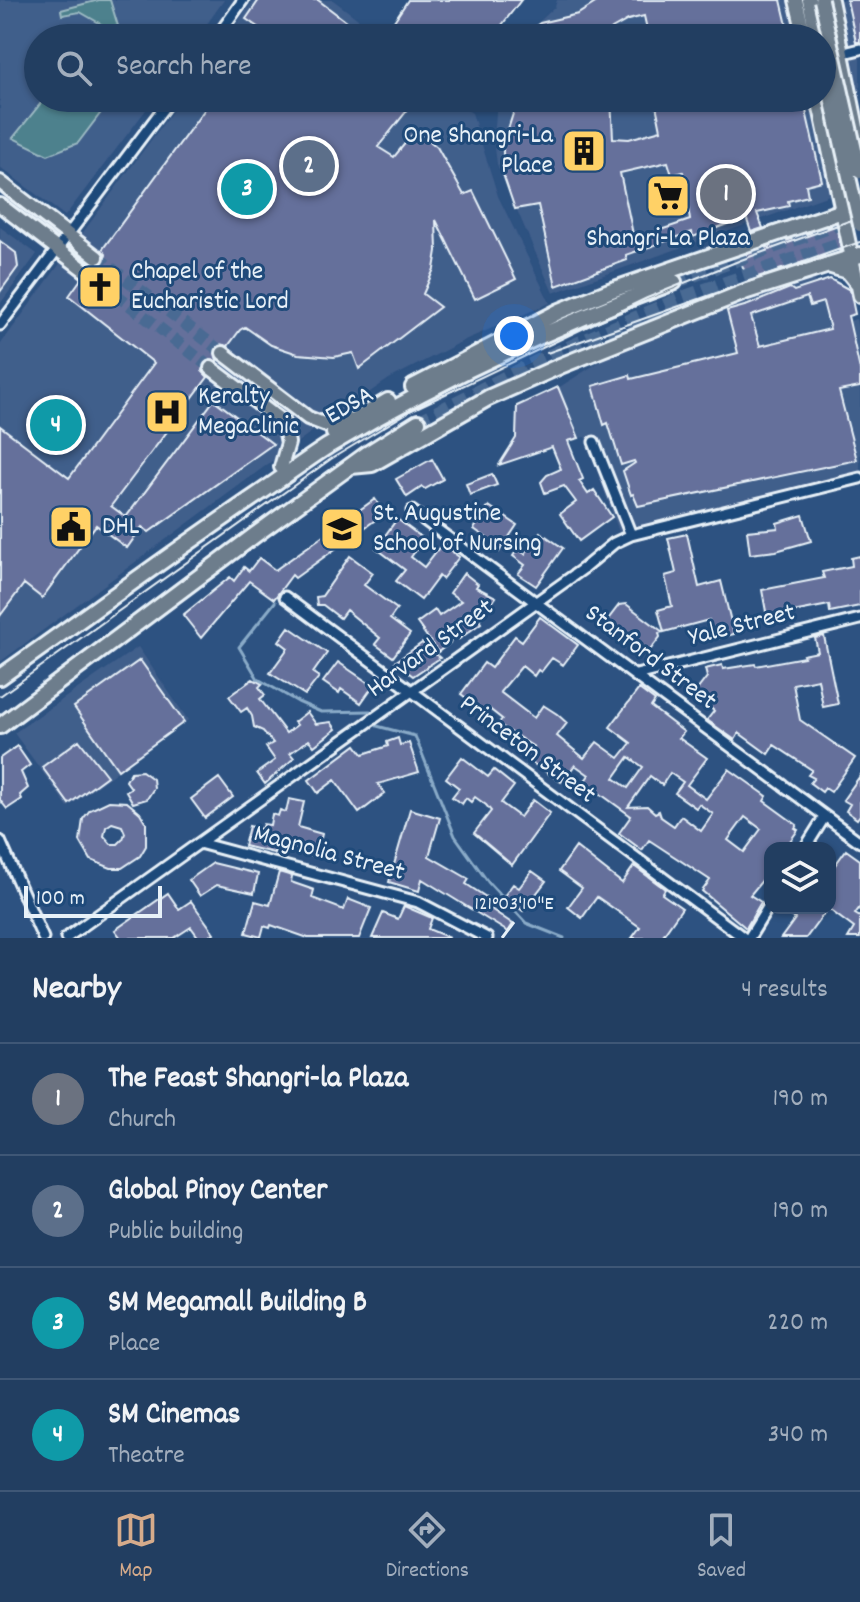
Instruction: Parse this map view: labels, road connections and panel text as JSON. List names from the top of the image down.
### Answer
{
  "streets": {
    "highway": ["EDSA"],
    "street": [
      "Yale Street",
      "Harvard Street",
      "Stanford Street",
      "Princeton Street",
      "Magnolia Street"
    ]
  },
  "crossings": [
    ["Yale Street", "Stanford Street"],
    ["Harvard Street", "Stanford Street"],
    ["Harvard Street", "Princeton Street"],
    ["Harvard Street", "Magnolia Street"]
  ],
  "places": {
    "building": ["One Shangri-La Place"],
    "supermarket": ["Shangri-La Plaza"],
    "church": ["Chapel of the Eucharistic Lord"],
    "hospital": ["Keralty MegaClinic"],
    "public building": ["DHL"],
    "school or university": ["St. Augustine School of Nursing"]
  },
  "scale_bar": "100 m",
  "page": {
    "search": "Search here",
    "pins": [
      "2",
      "3",
      "1",
      "4"
    ],
    "scale": "100 m",
    "heading": ["Nearby", "4 results"],
    "list": [
      {
        "mark": "1",
        "name": "The Feast Shangri-la Plaza",
        "note": "Church",
        "value": "190 m"
      },
      {
        "mark": "2",
        "name": "Global Pinoy Center",
        "note": "Public building",
        "value": "190 m"
      },
      {
        "mark": "3",
        "name": "SM Megamall Building B",
        "note": "Place",
        "value": "220 m"
      },
      {
        "mark": "4",
        "name": "SM Cinemas",
        "note": "Theatre",
        "value": "340 m"
      }
    ],
    "nav": ["Map", "Directions", "Saved"]
  },
  "coordinates": ["121°03'10\"E"]
}
